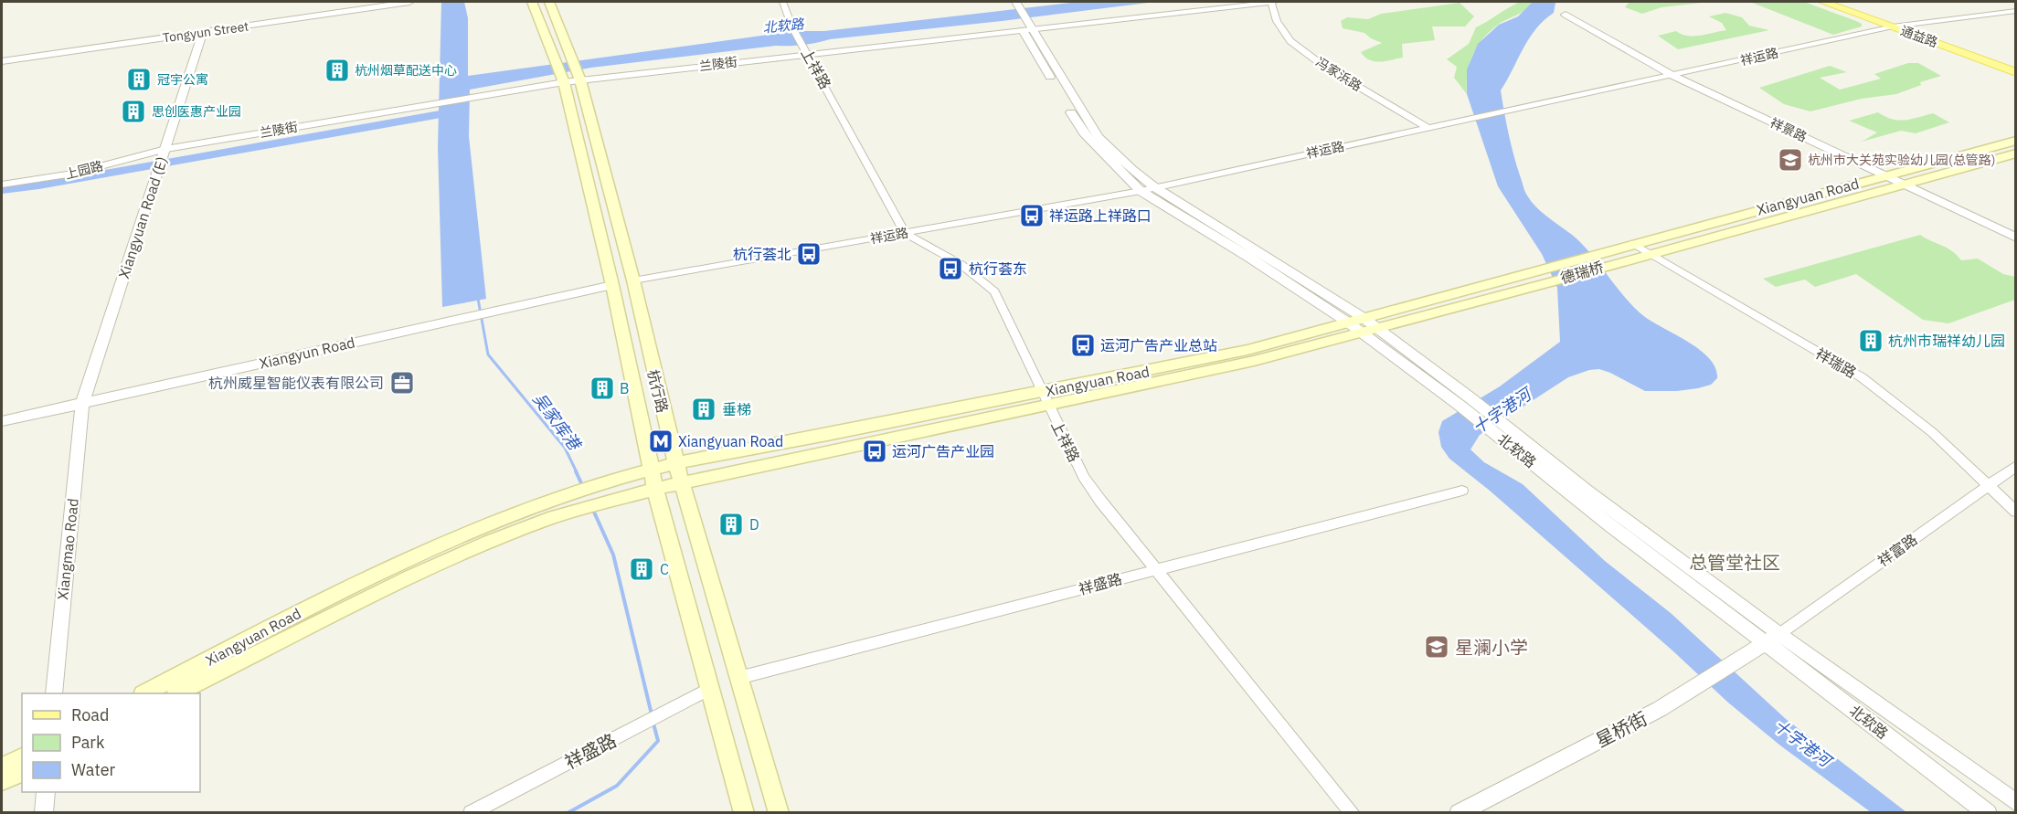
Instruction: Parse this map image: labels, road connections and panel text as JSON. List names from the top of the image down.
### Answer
{
  "streets": {
    "main road": [
      "通益路",
      "Xiangyuan Road",
      "德瑞桥",
      "杭行路"
    ],
    "street": [
      "Tongyun Street",
      "祥运路",
      "兰陵街",
      "上祥路",
      "冯家浜路",
      "祥景路",
      "上园路",
      "Xiangyuan Road (E)",
      "Xiangyun Road",
      "祥瑞路",
      "北软路",
      "Xiangmao Road",
      "祥富路",
      "祥盛路",
      "星桥街"
    ]
  },
  "crossings": [
    ["Tongyun Street", "Xiangyuan Road (E)"],
    ["通益路", "祥运路"],
    ["祥运路", "上祥路"],
    ["祥运路", "冯家浜路"],
    ["祥运路", "祥景路"],
    ["祥运路", "杭行路"],
    ["祥运路", "北软路"],
    ["兰陵街", "上祥路"],
    ["兰陵街", "冯家浜路"],
    ["兰陵街", "上园路"],
    ["兰陵街", "Xiangyuan Road (E)"],
    ["兰陵街", "杭行路"],
    ["兰陵街", "北软路"],
    ["上祥路", "Xiangyuan Road"],
    ["上祥路", "祥盛路"],
    ["祥景路", "Xiangyuan Road"],
    ["上园路", "Xiangyuan Road (E)"],
    ["Xiangyuan Road", "德瑞桥"],
    ["Xiangyuan Road", "祥瑞路"],
    ["Xiangyuan Road", "杭行路"],
    ["Xiangyuan Road", "北软路"],
    ["Xiangyuan Road (E)", "Xiangyun Road"],
    ["Xiangyuan Road (E)", "Xiangmao Road"],
    ["Xiangyun Road", "杭行路"],
    ["Xiangyun Road", "Xiangmao Road"],
    ["祥瑞路", "祥富路"],
    ["杭行路", "祥盛路"],
    ["北软路", "祥富路"],
    ["北软路", "星桥街"],
    ["祥富路", "星桥街"]
  ],
  "districts": ["总管堂社区"],
  "water": ["北软路", "十字港河", "吴家库港"],
  "places": {
    "building": [
      "杭州烟草配送中心",
      "冠宇公寓",
      "思创医惠产业园",
      "杭州市瑞祥幼儿园",
      "B",
      "垂梯",
      "D",
      "C"
    ],
    "school or university": ["杭州市大关苑实验幼儿园(总管路)", "星澜小学"],
    "bus stop": [
      "祥运路上祥路口",
      "杭行荟北",
      "杭行荟东",
      "运河广告产业总站",
      "运河广告产业园"
    ],
    "office": ["杭州威星智能仪表有限公司"],
    "metro station": ["Xiangyuan Road"]
  },
  "legend": ["Road", "Park", "Water"]
}
